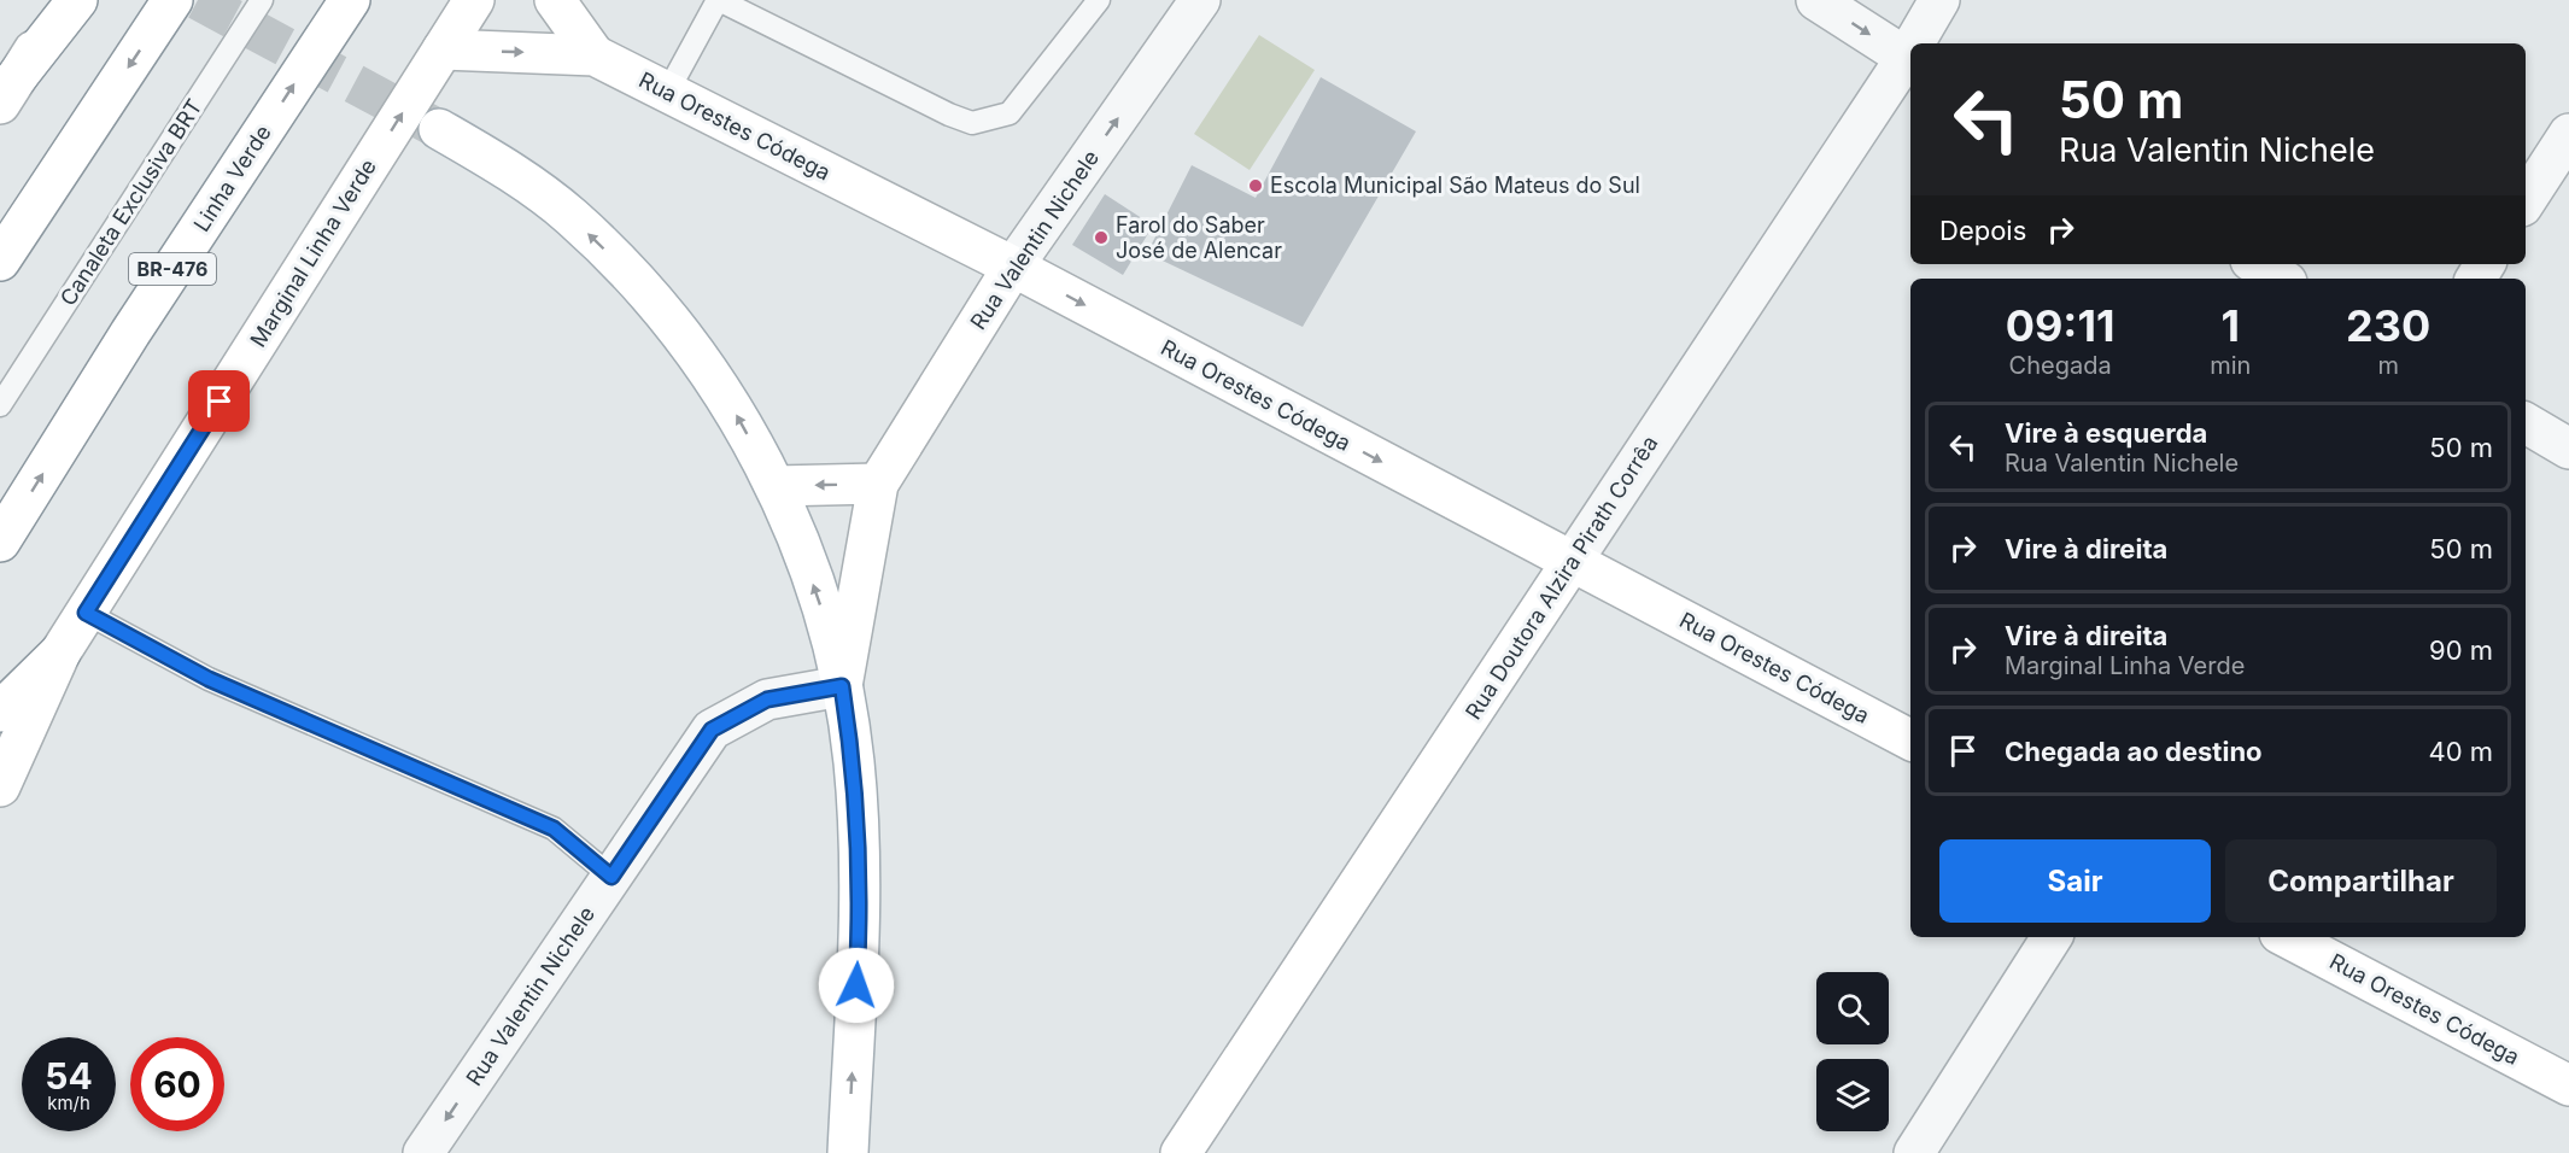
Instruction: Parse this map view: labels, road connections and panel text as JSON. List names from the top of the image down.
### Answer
{
  "streets": {
    "main road": [
      "Rua Orestes Códega",
      "Linha Verde",
      "Rua Valentin Nichele",
      "Marginal Linha Verde",
      "BR-476",
      "Rua Doutora Alzira Pirath Corrêa"
    ],
    "lane": ["Canaleta Exclusiva BRT"]
  },
  "crossings": [
    ["Rua Orestes Códega", "Rua Valentin Nichele"],
    ["Rua Orestes Códega", "Marginal Linha Verde"],
    ["Rua Orestes Códega", "Rua Doutora Alzira Pirath Corrêa"]
  ],
  "one_way": ["Rua Orestes Códega"],
  "places": ["Escola Municipal São Mateus do Sul", "Farol do Saber José de Alencar"],
  "page": {
    "turn": ["50 m", "Rua Valentin Nichele"],
    "then": "Depois",
    "eta": [
      "09:11",
      "Chegada",
      "1",
      "min",
      "230",
      "m"
    ],
    "list": [
      {
        "name": "Vire à esquerda",
        "note": "Rua Valentin Nichele",
        "value": "50 m"
      },
      {
        "name": "Vire à direita",
        "value": "50 m"
      },
      {
        "name": "Vire à direita",
        "note": "Marginal Linha Verde",
        "value": "90 m"
      },
      {
        "name": "Chegada ao destino",
        "value": "40 m"
      }
    ],
    "buttons": ["Sair", "Compartilhar"],
    "speed": "54 km/h",
    "limit": "60"
  }
}
